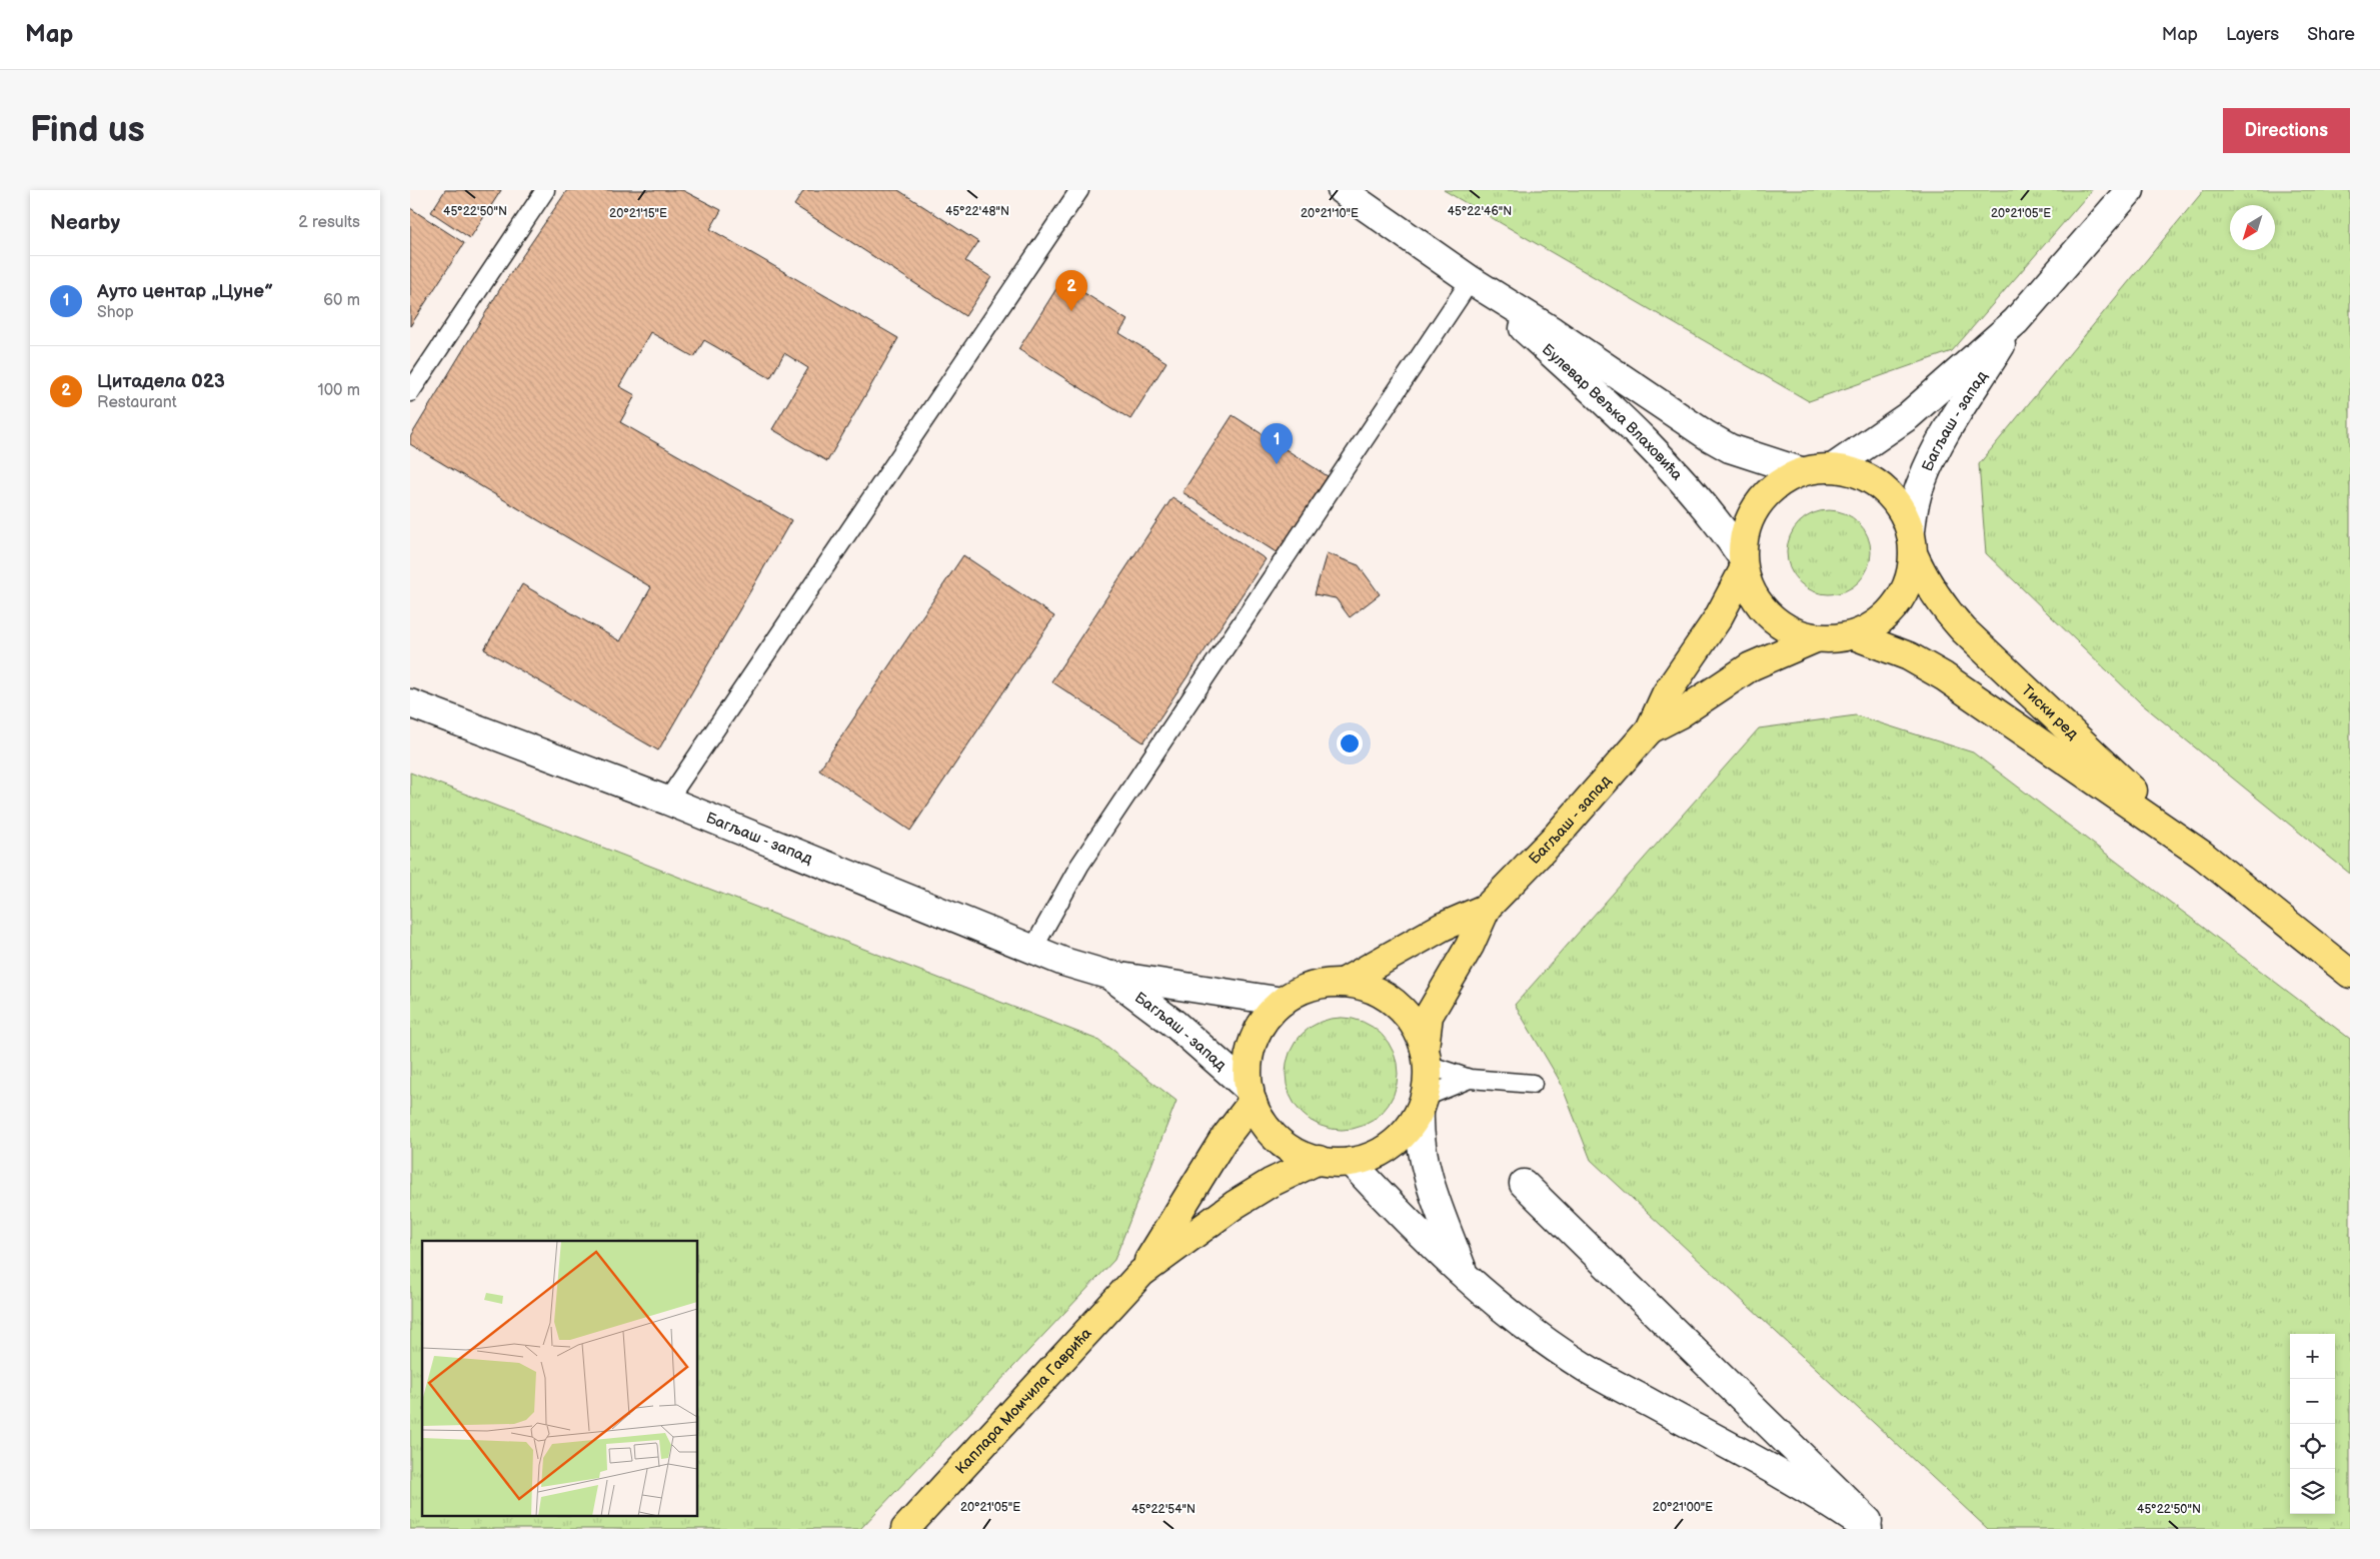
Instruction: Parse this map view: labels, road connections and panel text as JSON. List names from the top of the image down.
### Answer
{
  "streets": {
    "main road": ["Багљаш - запад", "Тиски ред", "Каплара Момчила Гаврића"],
    "street": ["Булевар Вељка Влаховића"]
  },
  "crossings": [
    ["Булевар Вељка Влаховића", "Багљаш - запад"],
    ["Булевар Вељка Влаховића", "Тиски ред"],
    ["Багљаш - запад", "Тиски ред"]
  ],
  "north": "bottom left",
  "page": {
    "header": "Map",
    "nav": ["Map", "Layers", "Share"],
    "buttons": "Directions",
    "title": "Find us",
    "heading": ["Nearby", "2 results"],
    "list": [
      {
        "mark": "1",
        "name": "Ауто центар „Цуне”",
        "note": "Shop",
        "value": "60 m"
      },
      {
        "mark": "2",
        "name": "Цитадела 023",
        "note": "Restaurant",
        "value": "100 m"
      }
    ],
    "pins": ["2", "1"],
    "map_buttons": ["+", "−"]
  },
  "coordinates": [
    "45°22'50\"N",
    "45°22'48\"N",
    "45°22'46\"N",
    "20°21'15\"E",
    "20°21'10\"E",
    "20°21'05\"E",
    "20°21'00\"E",
    "45°22'54\"N"
  ]
}
